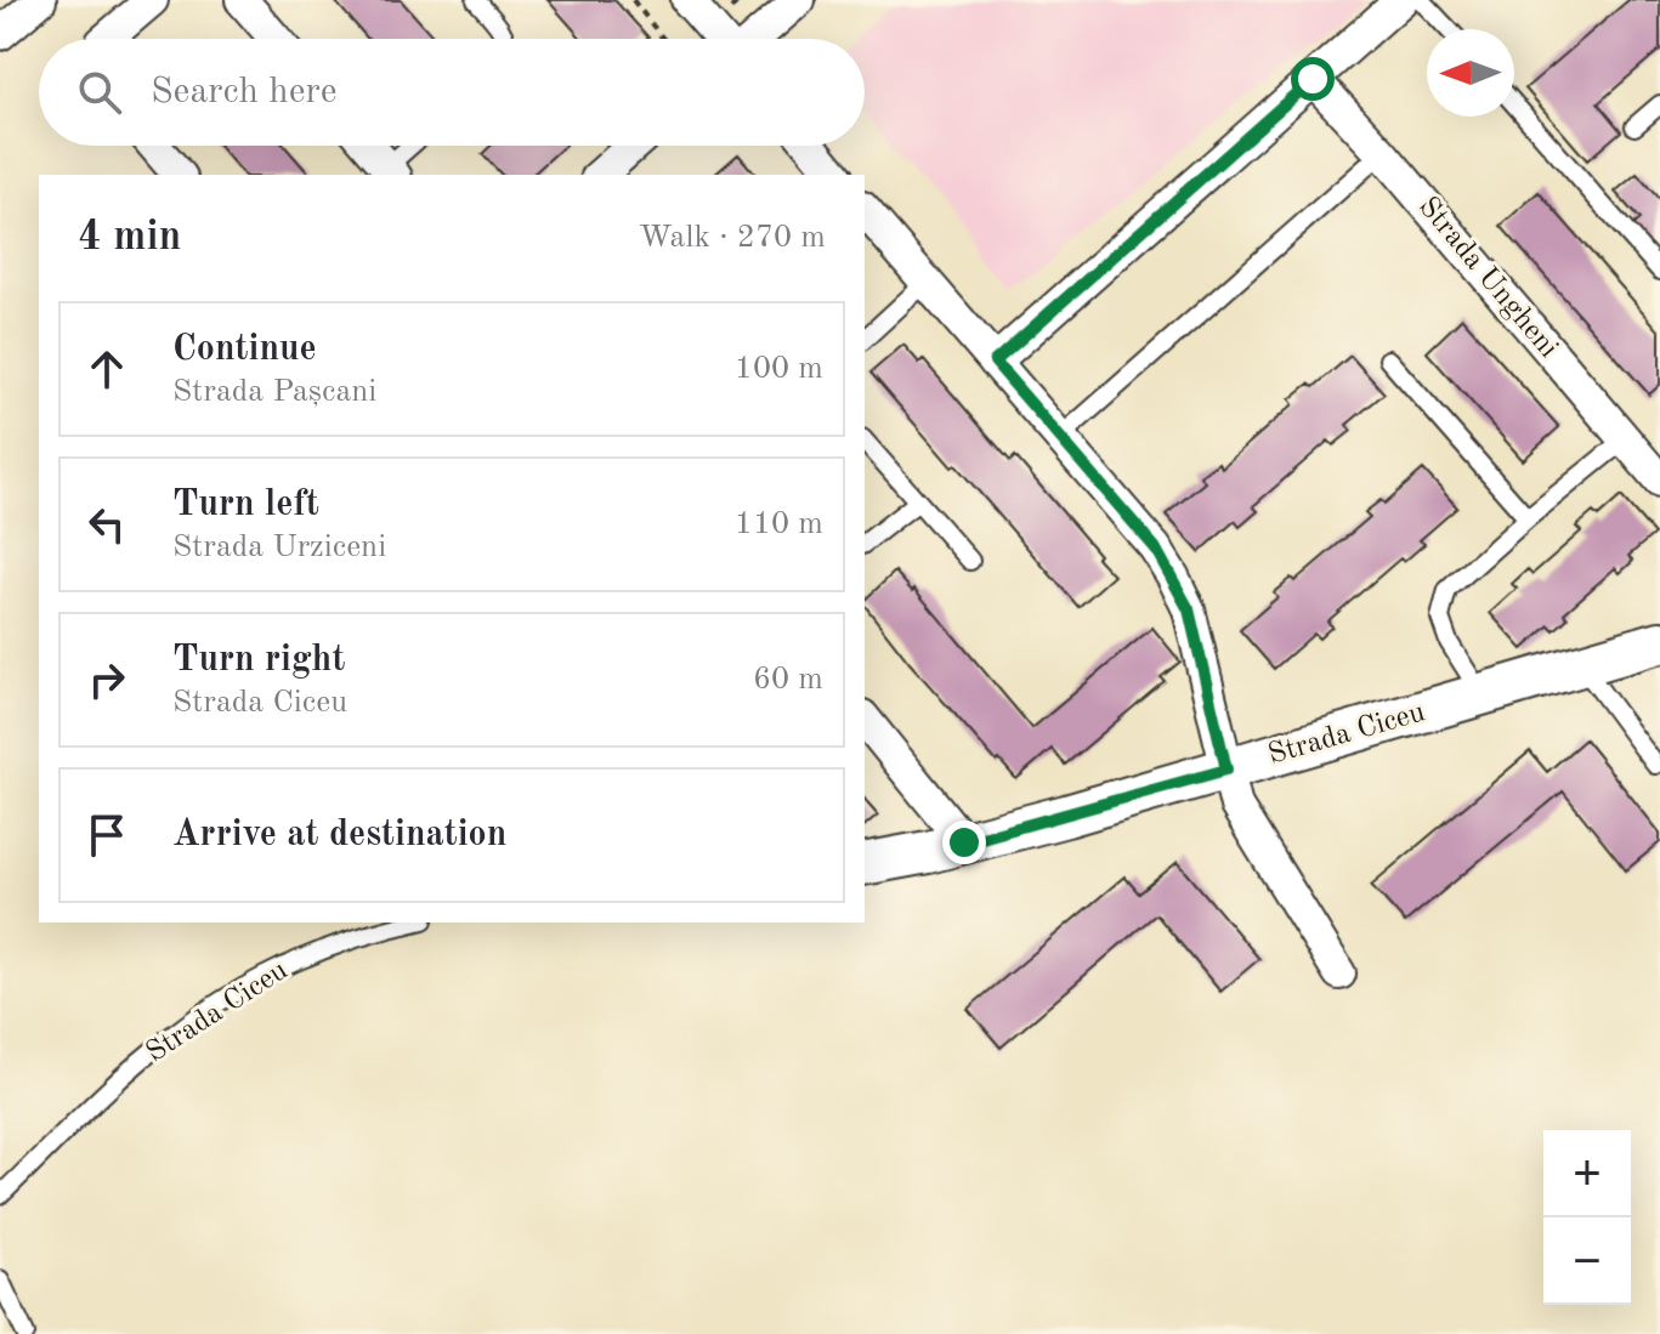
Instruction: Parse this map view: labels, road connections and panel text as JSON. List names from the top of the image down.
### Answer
{
  "streets": {
    "street": ["Strada Ungheni", "Strada Ciceu"]
  },
  "north": "left",
  "page": {
    "search": "Search here",
    "heading": ["4 min", "Walk · 270 m"],
    "list": [
      ["Continue", "Strada Pașcani", "100 m"],
      ["Turn left", "Strada Urziceni", "110 m"],
      ["Turn right", "Strada Ciceu", "60 m"],
      "Arrive at destination"
    ],
    "map_buttons": ["+", "−"]
  }
}
